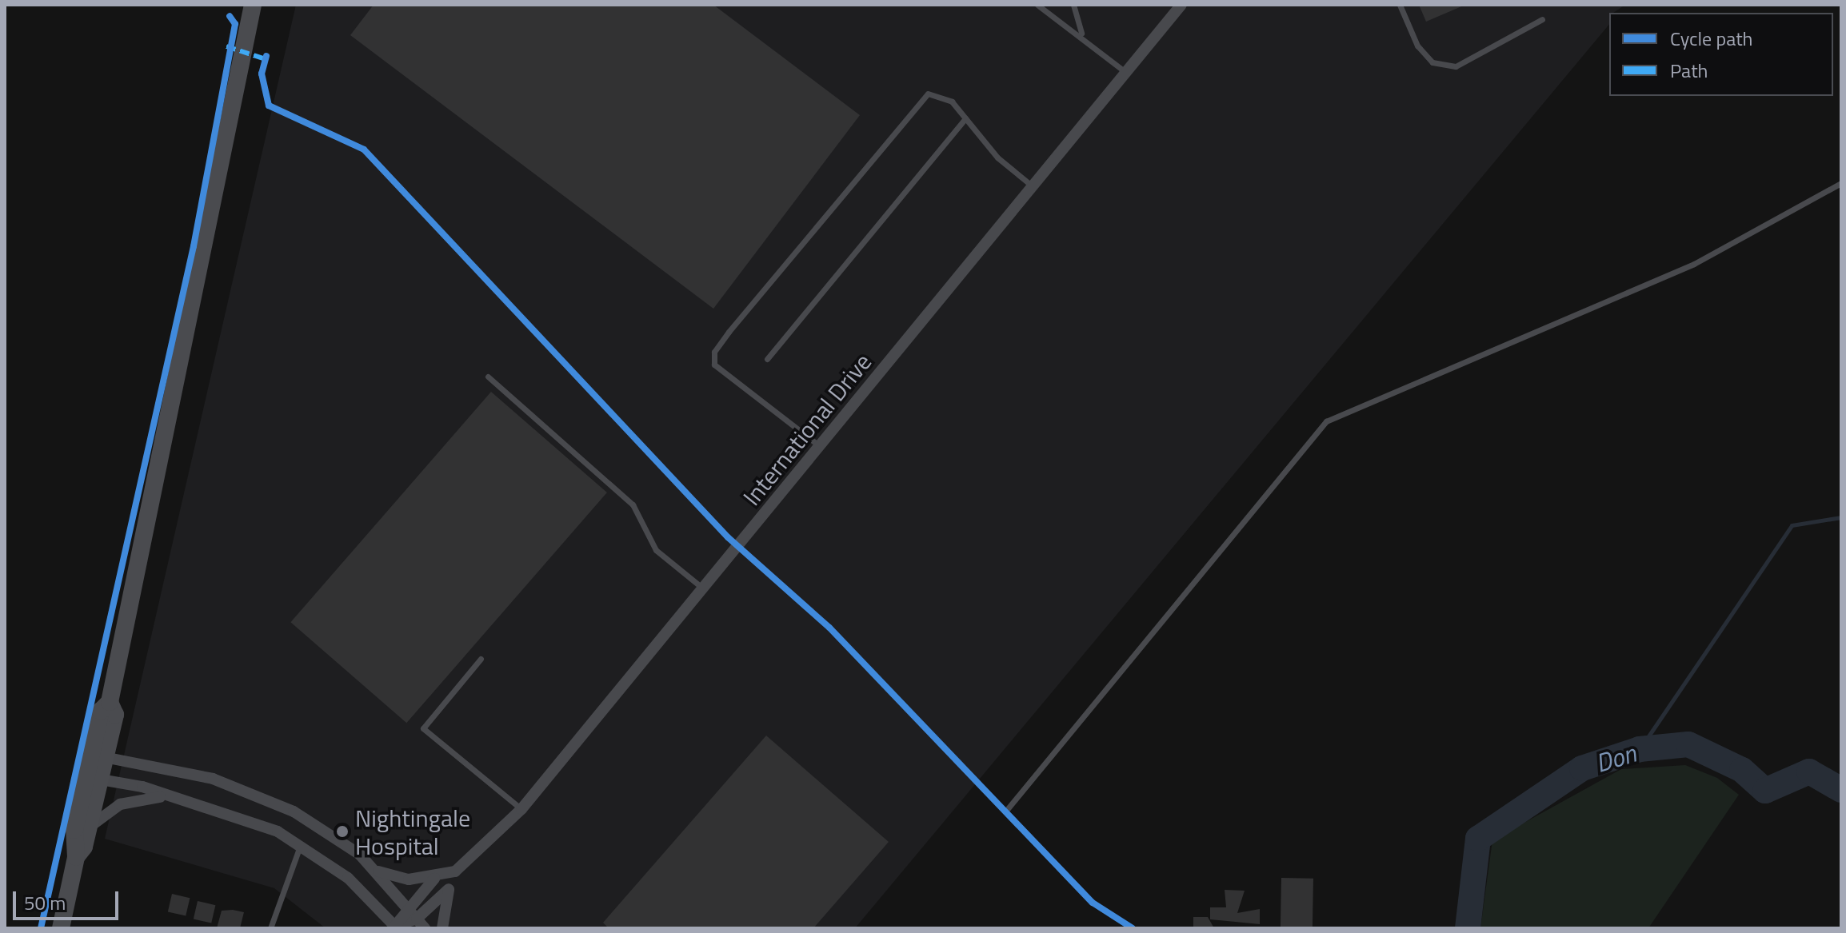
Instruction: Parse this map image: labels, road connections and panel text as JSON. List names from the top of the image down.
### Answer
{
  "streets": {
    "street": ["International Drive"]
  },
  "water": ["Don"],
  "places": ["Nightingale Hospital"],
  "legend": ["Cycle path", "Path"],
  "scale_bar": "50 m"
}
